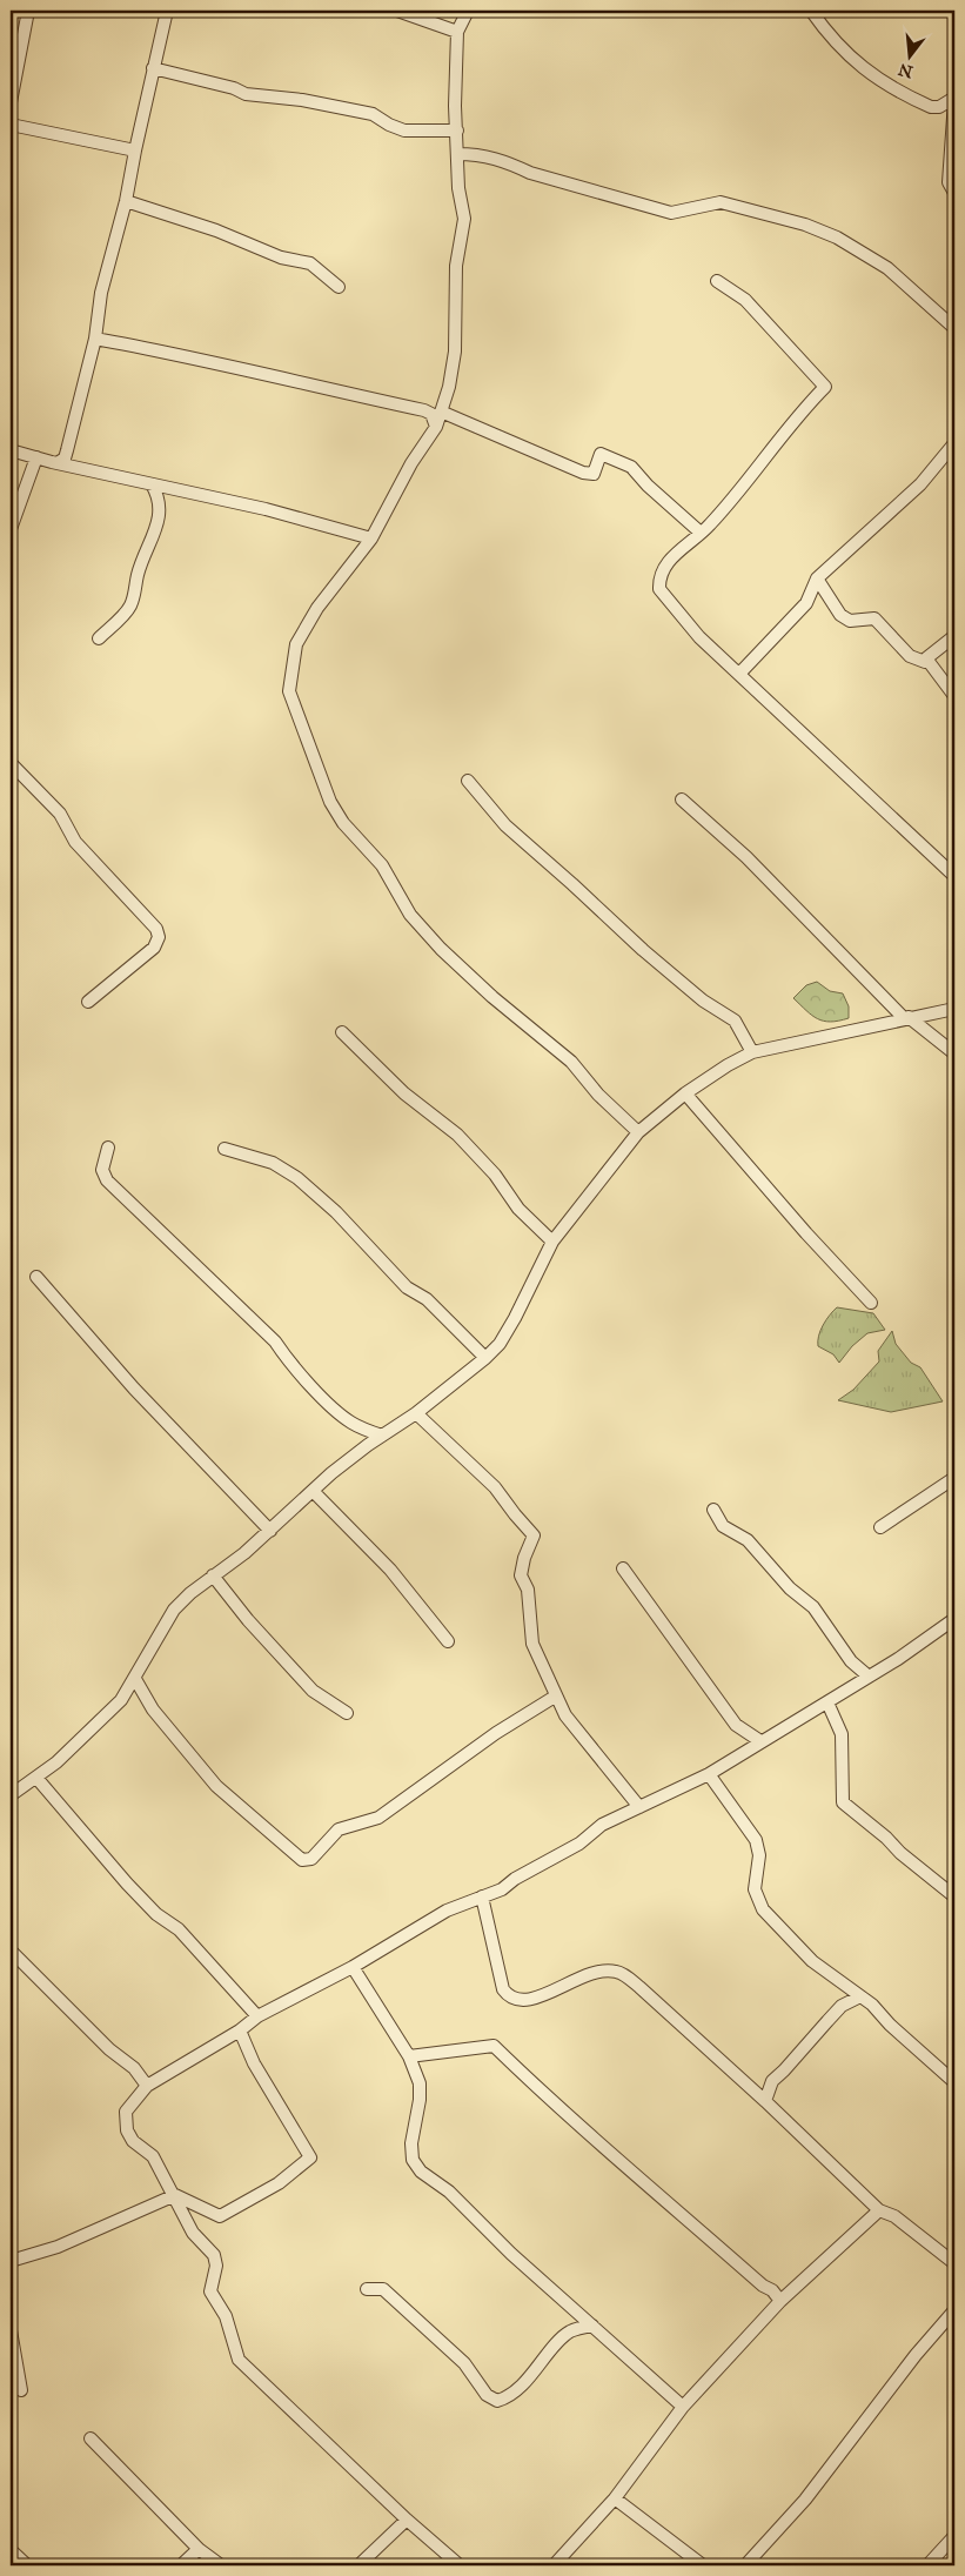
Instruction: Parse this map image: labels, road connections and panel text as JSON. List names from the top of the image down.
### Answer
{
  "north": "bottom"
}
